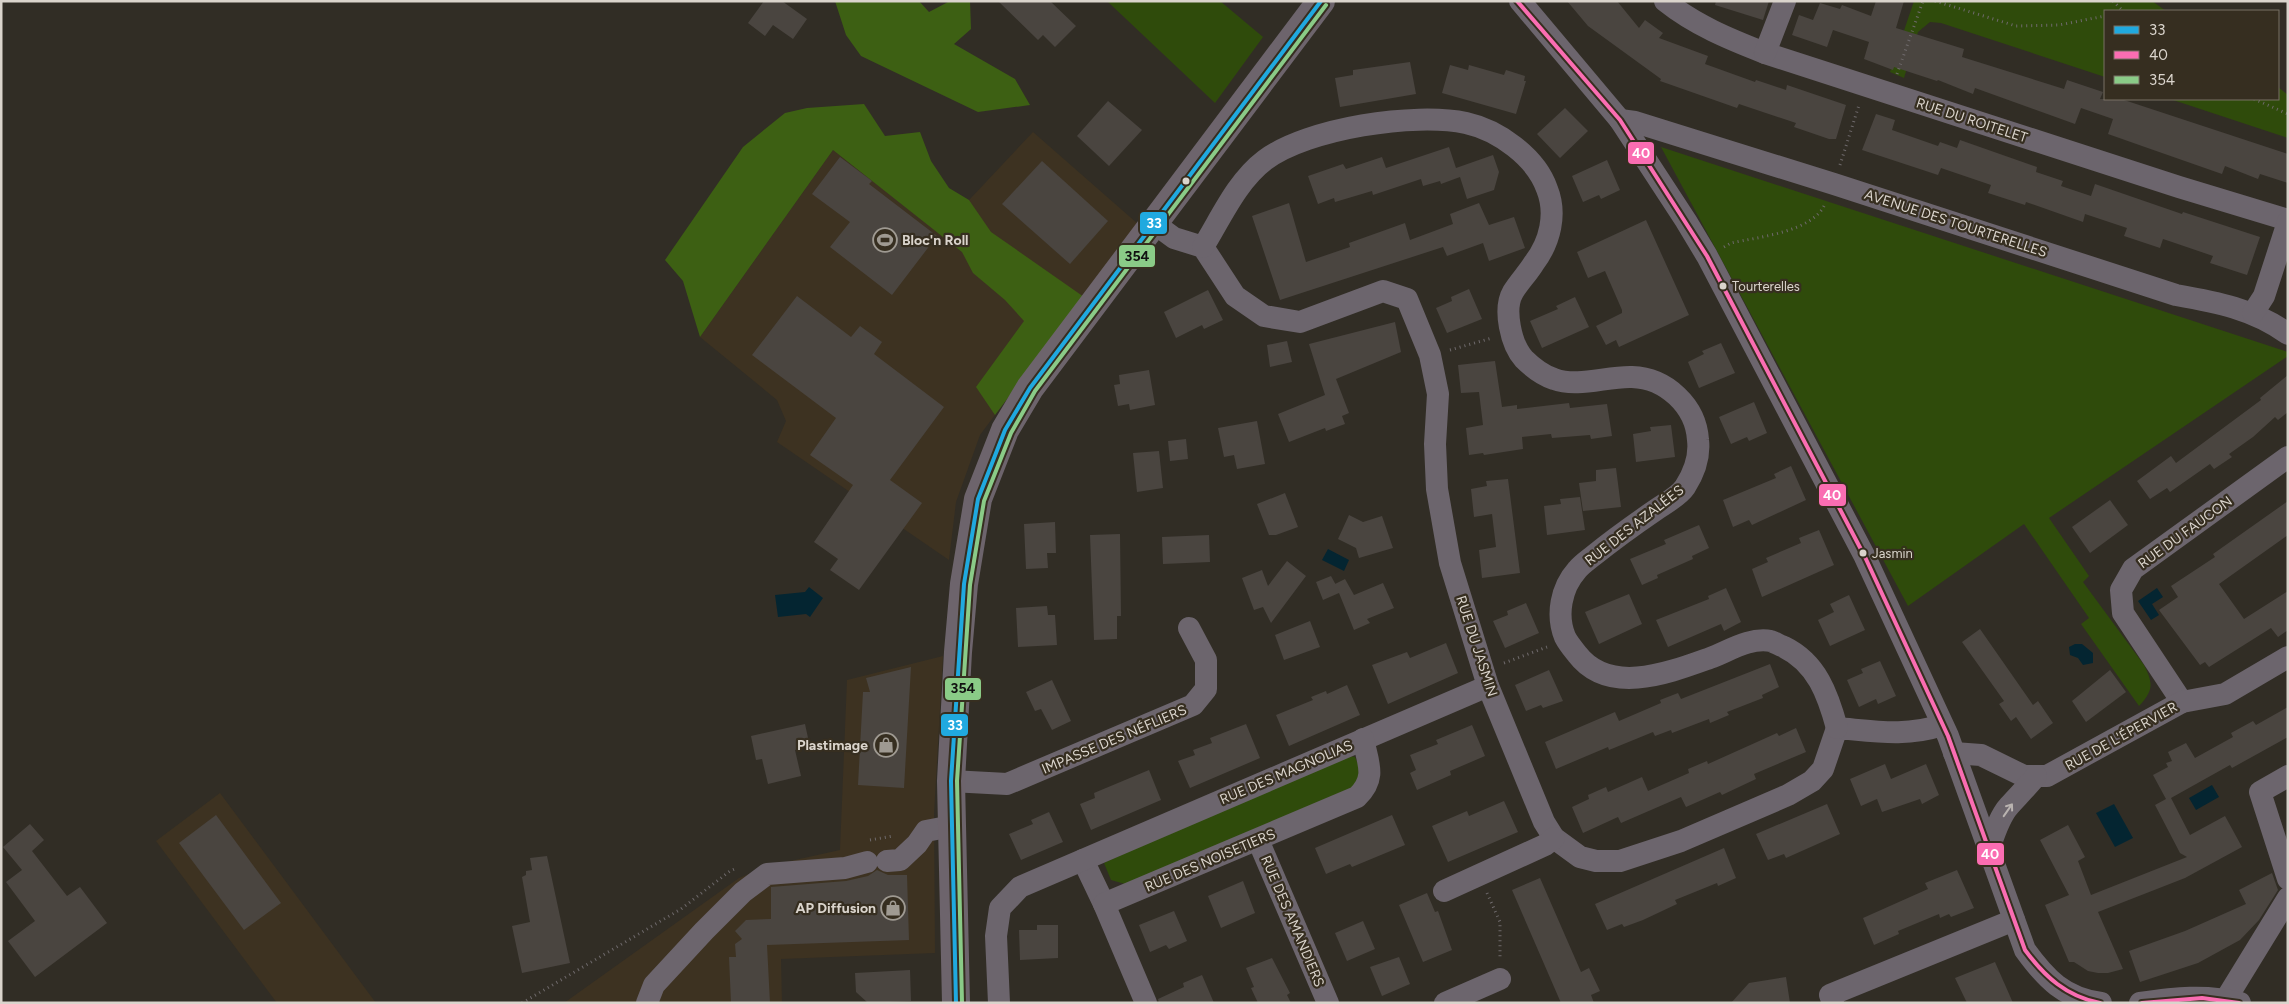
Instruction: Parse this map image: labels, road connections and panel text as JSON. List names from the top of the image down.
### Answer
{
  "streets": {
    "street": [
      "RUE DU ROITELET",
      "AVENUE DES TOURTERELLES",
      "RUE DES AZALÉES",
      "RUE DU FAUCON",
      "RUE DU JASMIN",
      "RUE DE L'ÉPERVIER",
      "IMPASSE DES NÉFLIERS",
      "RUE DES MAGNOLIAS",
      "RUE DES NOISETIERS",
      "RUE DES AMANDIERS"
    ]
  },
  "crossings": [
    ["RUE DES AZALÉES", "RUE DU JASMIN"],
    ["RUE DU FAUCON", "RUE DE L'ÉPERVIER"],
    ["RUE DU JASMIN", "RUE DES MAGNOLIAS"],
    ["RUE DES MAGNOLIAS", "RUE DES NOISETIERS"],
    ["RUE DES NOISETIERS", "RUE DES AMANDIERS"]
  ],
  "places": {
    "sports": ["Bloc'n Roll"],
    "other": ["Tourterelles", "Jasmin"],
    "shop": ["Plastimage", "AP Diffusion"]
  },
  "lines": ["transit line 33", "transit line 40", "transit line 354"],
  "legend": ["33", "40", "354"]
}
